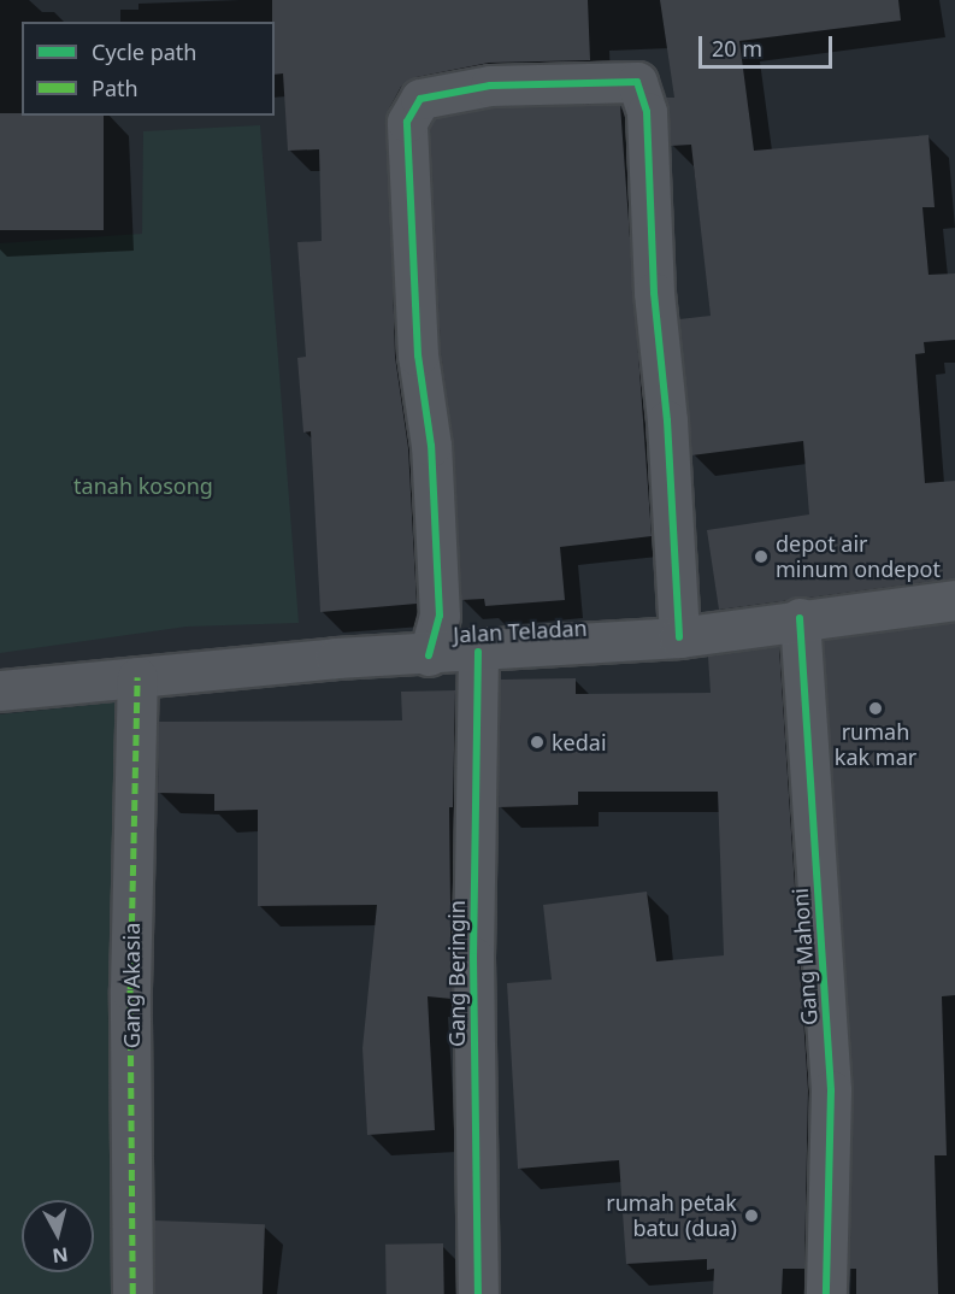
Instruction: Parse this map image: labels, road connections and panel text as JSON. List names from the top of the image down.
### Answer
{
  "streets": {
    "street": [
      "Jalan Teladan",
      "Gang Mahoni",
      "Gang Beringin",
      "Gang Akasia"
    ]
  },
  "crossings": [
    ["Jalan Teladan", "Gang Mahoni"],
    ["Jalan Teladan", "Gang Beringin"],
    ["Jalan Teladan", "Gang Akasia"]
  ],
  "parks": ["tanah kosong"],
  "places": [
    "depot air minum ondepot",
    "rumah kak mar",
    "kedai",
    "rumah petak batu (dua)"
  ],
  "legend": ["Cycle path", "Path"],
  "scale_bar": "20 m",
  "north": "bottom"
}
